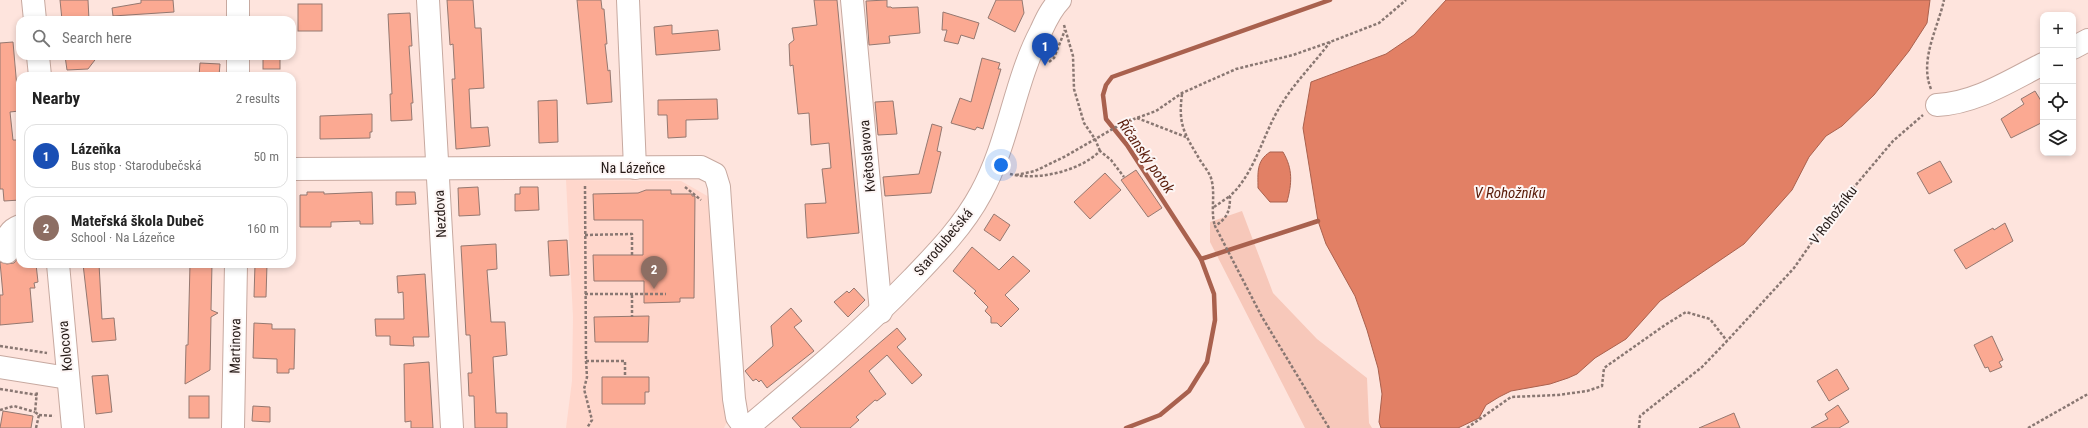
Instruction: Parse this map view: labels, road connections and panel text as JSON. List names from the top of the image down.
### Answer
{
  "streets": {
    "street": [
      "Květoslavova",
      "Na Lázeňce",
      "Nezdova",
      "Starodubečská",
      "Kolocova",
      "Martinova"
    ],
    "path": ["V Rohožníku"]
  },
  "crossings": [
    ["Květoslavova", "Starodubečská"],
    ["Na Lázeňce", "Nezdova"],
    ["Na Lázeňce", "Starodubečská"]
  ],
  "water": ["Říčanský potok", "V Rohožníku"],
  "page": {
    "map_buttons": ["+", "−"],
    "search": "Search here",
    "pins": ["1", "2"],
    "heading": ["Nearby", "2 results"],
    "list": [
      {
        "mark": "1",
        "name": "Lázeňka",
        "note": "Bus stop · Starodubečská",
        "value": "50 m"
      },
      {
        "mark": "2",
        "name": "Mateřská škola Dubeč",
        "note": "School · Na Lázeňce",
        "value": "160 m"
      }
    ]
  }
}
